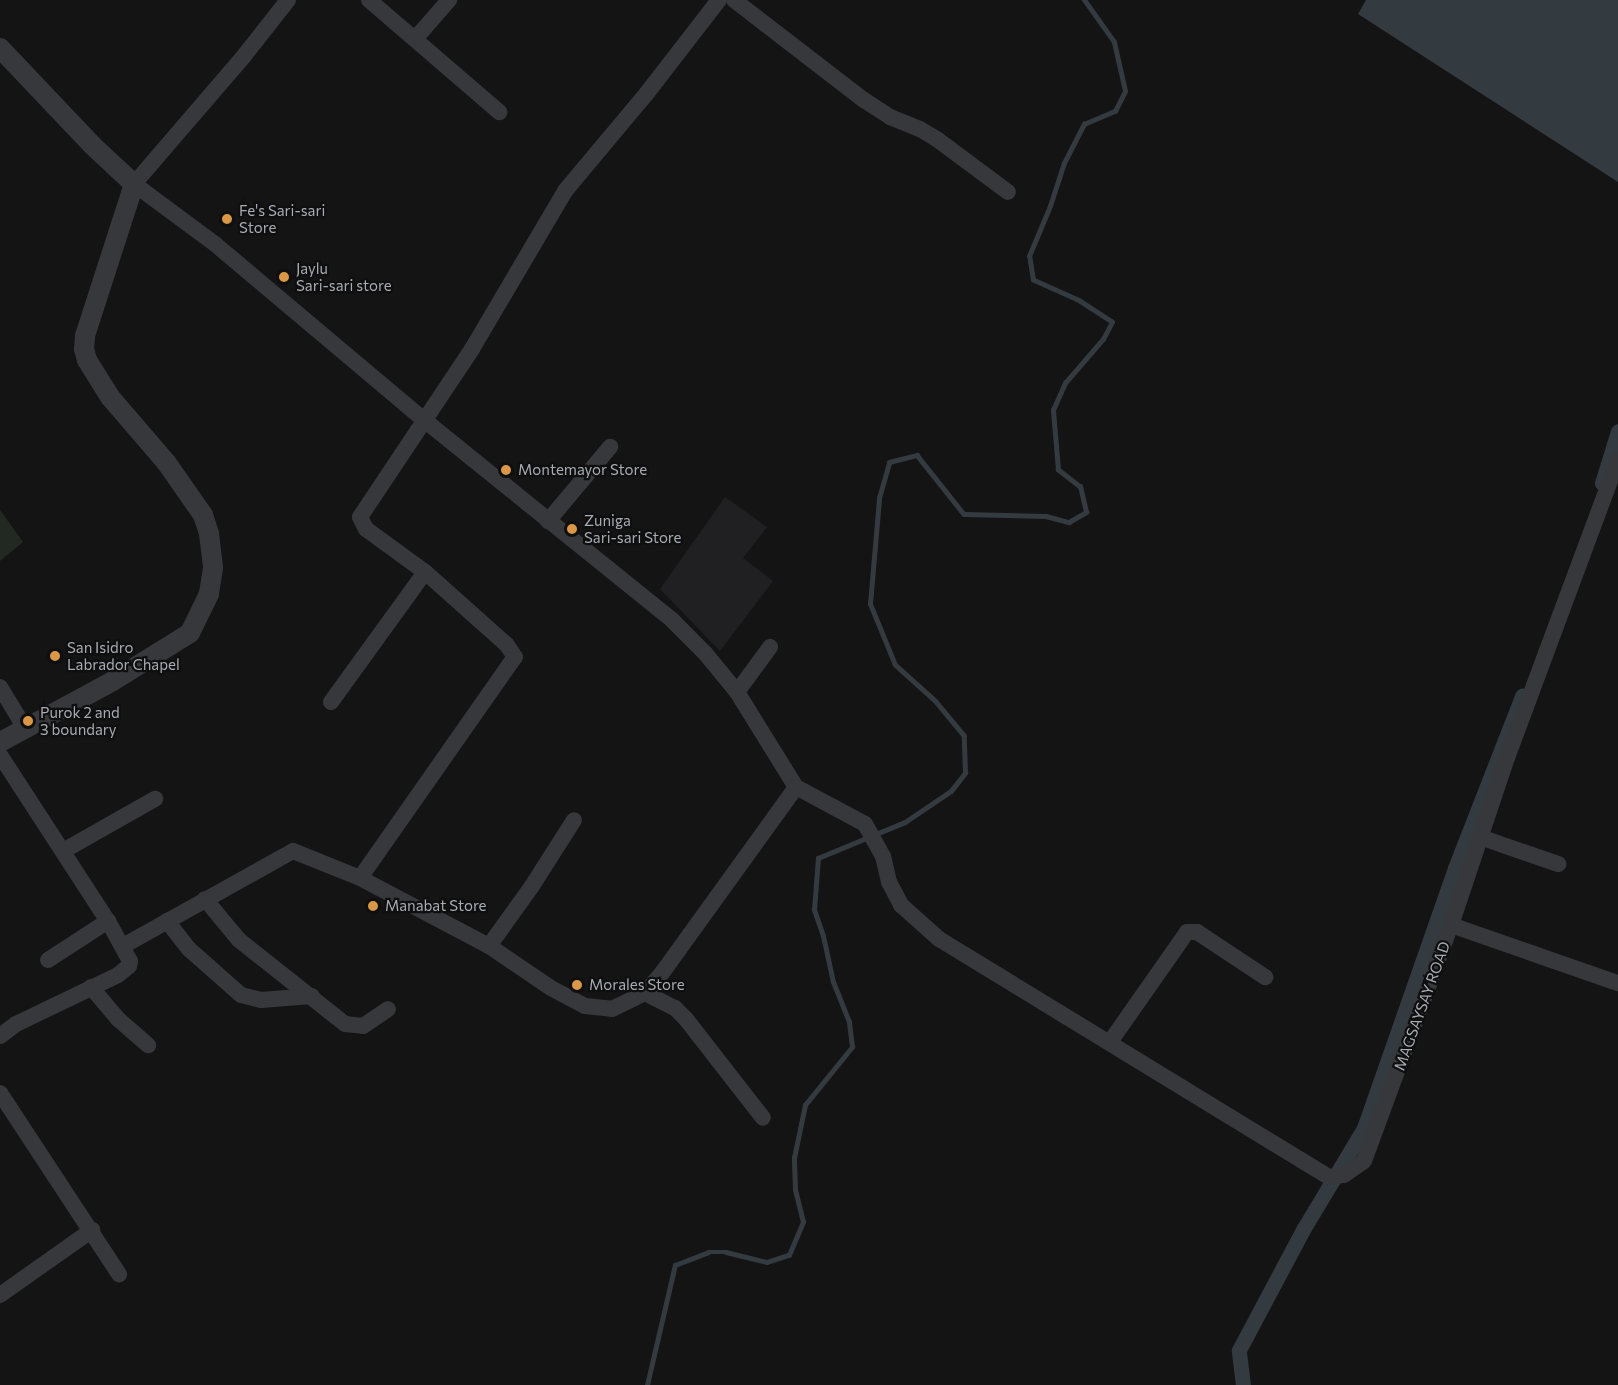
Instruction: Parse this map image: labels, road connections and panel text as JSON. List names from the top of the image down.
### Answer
{
  "streets": {
    "street": ["MAGSAYSAY ROAD"]
  },
  "places": [
    "Fe's Sari-sari Store",
    "Jaylu Sari-sari store",
    "Montemayor Store",
    "Zuniga Sari-sari Store",
    "San Isidro Labrador Chapel",
    "Purok 2 and 3 boundary",
    "Manabat Store",
    "Morales Store"
  ]
}
